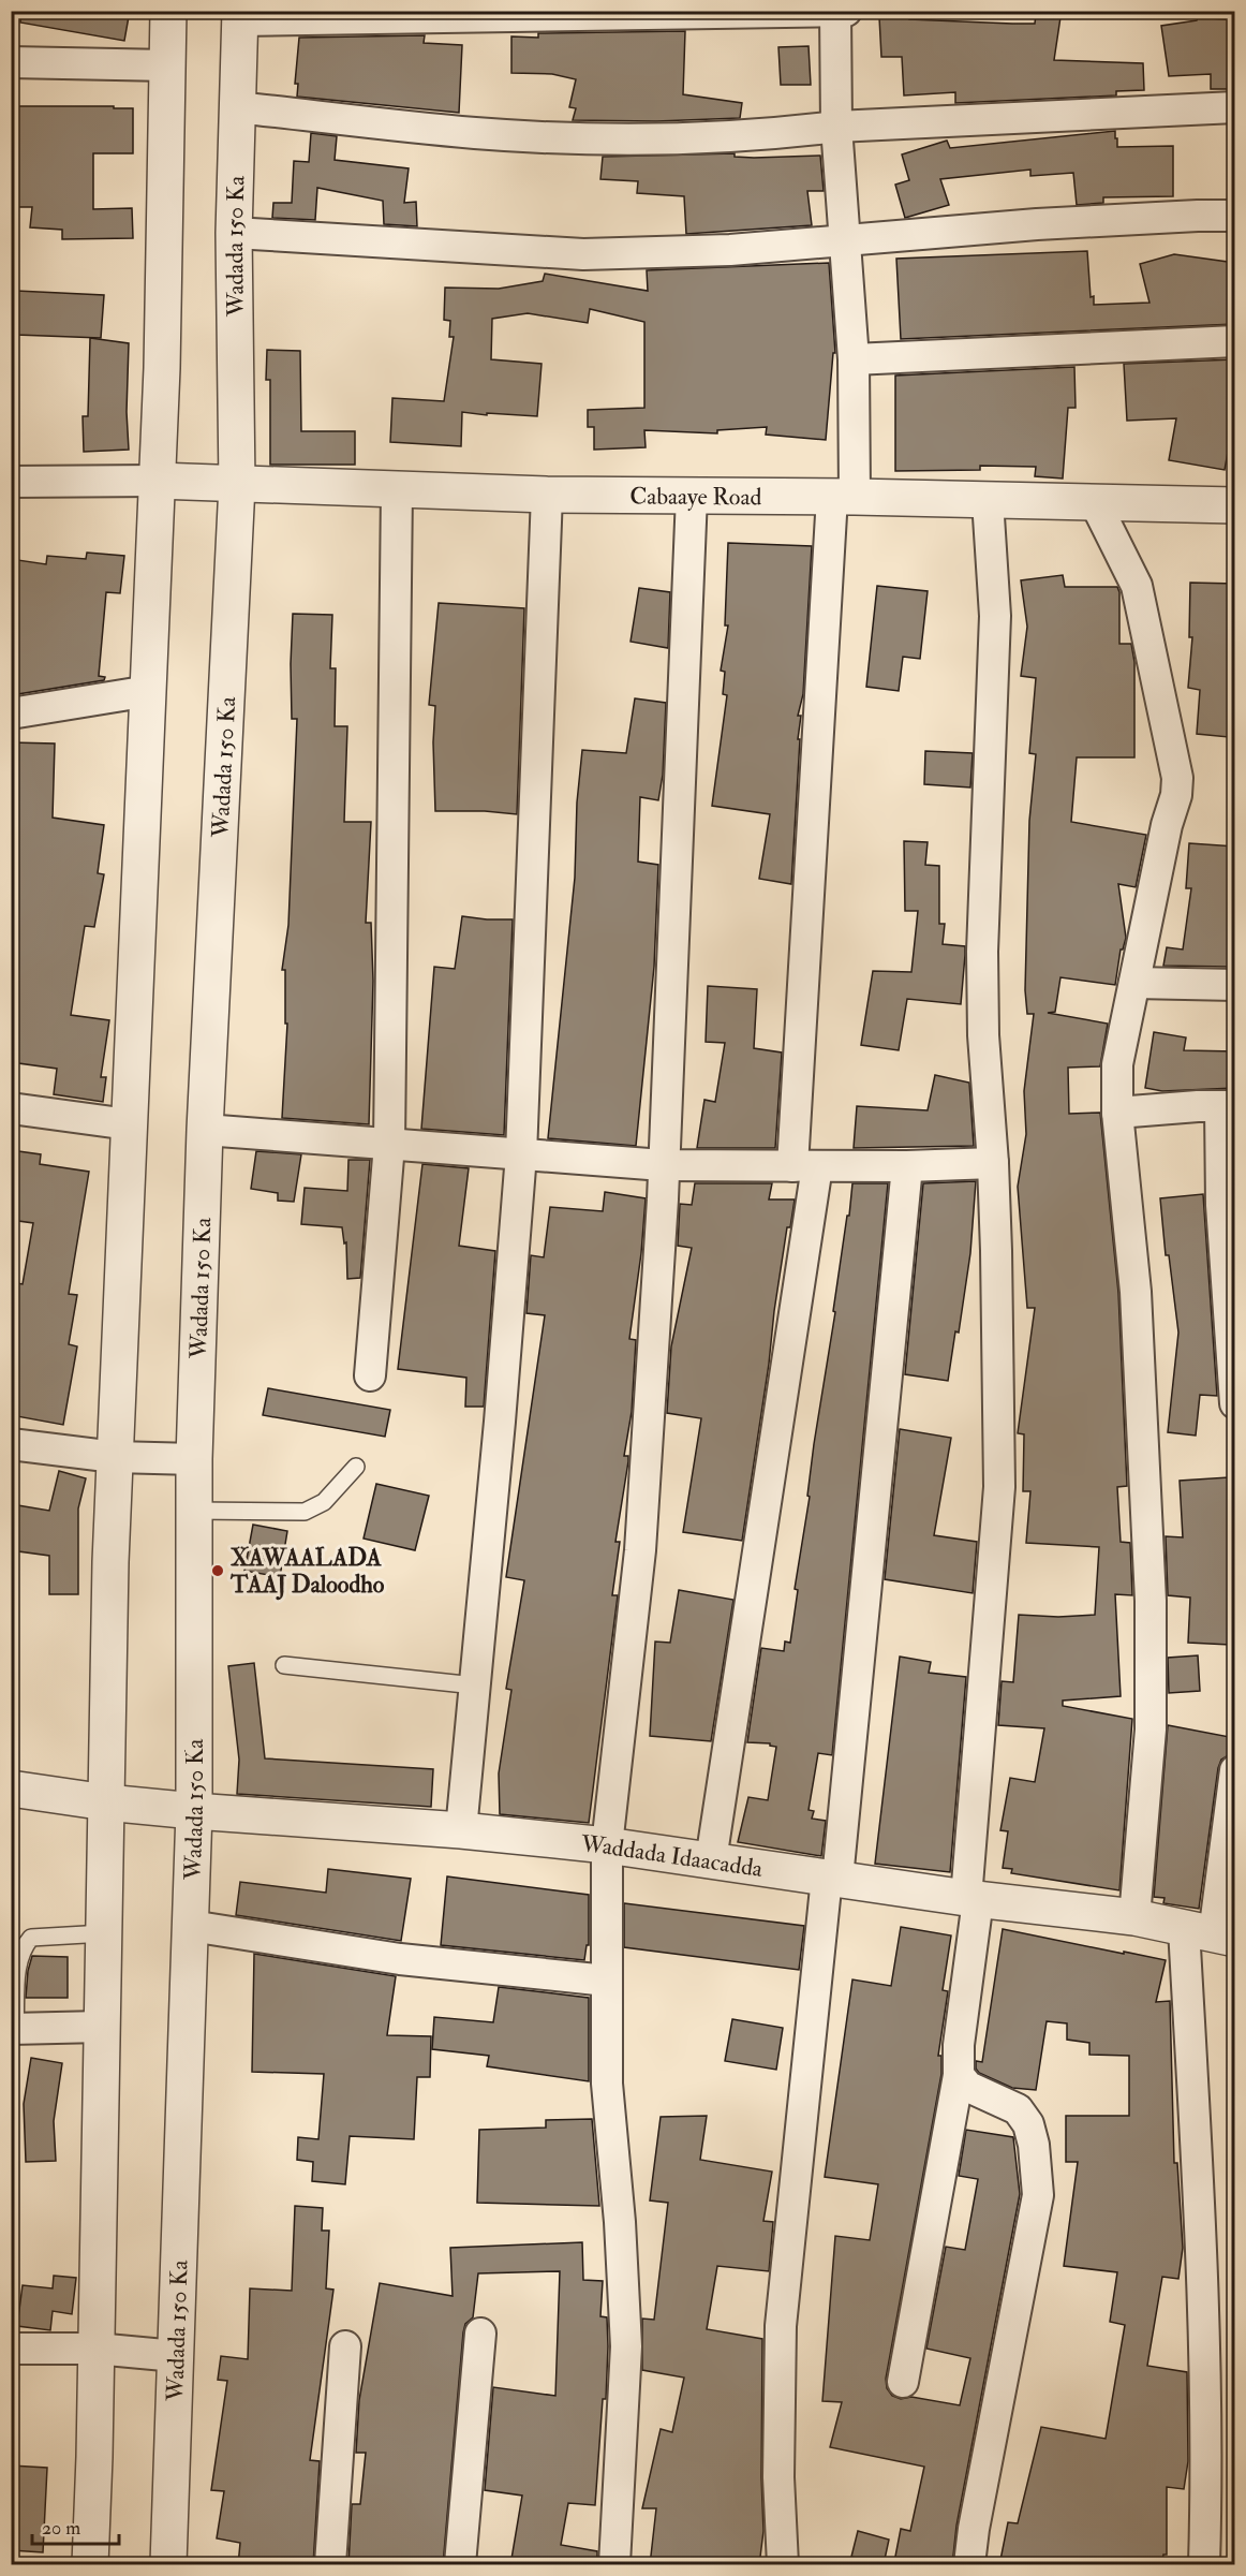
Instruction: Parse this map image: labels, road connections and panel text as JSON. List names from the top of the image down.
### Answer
{
  "streets": {
    "street": ["Wadada 150 Ka", "Cabaaye Road", "Waddada Idaacadda"]
  },
  "crossings": [
    ["Wadada 150 Ka", "Cabaaye Road"],
    ["Wadada 150 Ka", "Waddada Idaacadda"]
  ],
  "places": ["XAWAALADA TAAJ Daloodho"],
  "scale_bar": "20 m"
}
